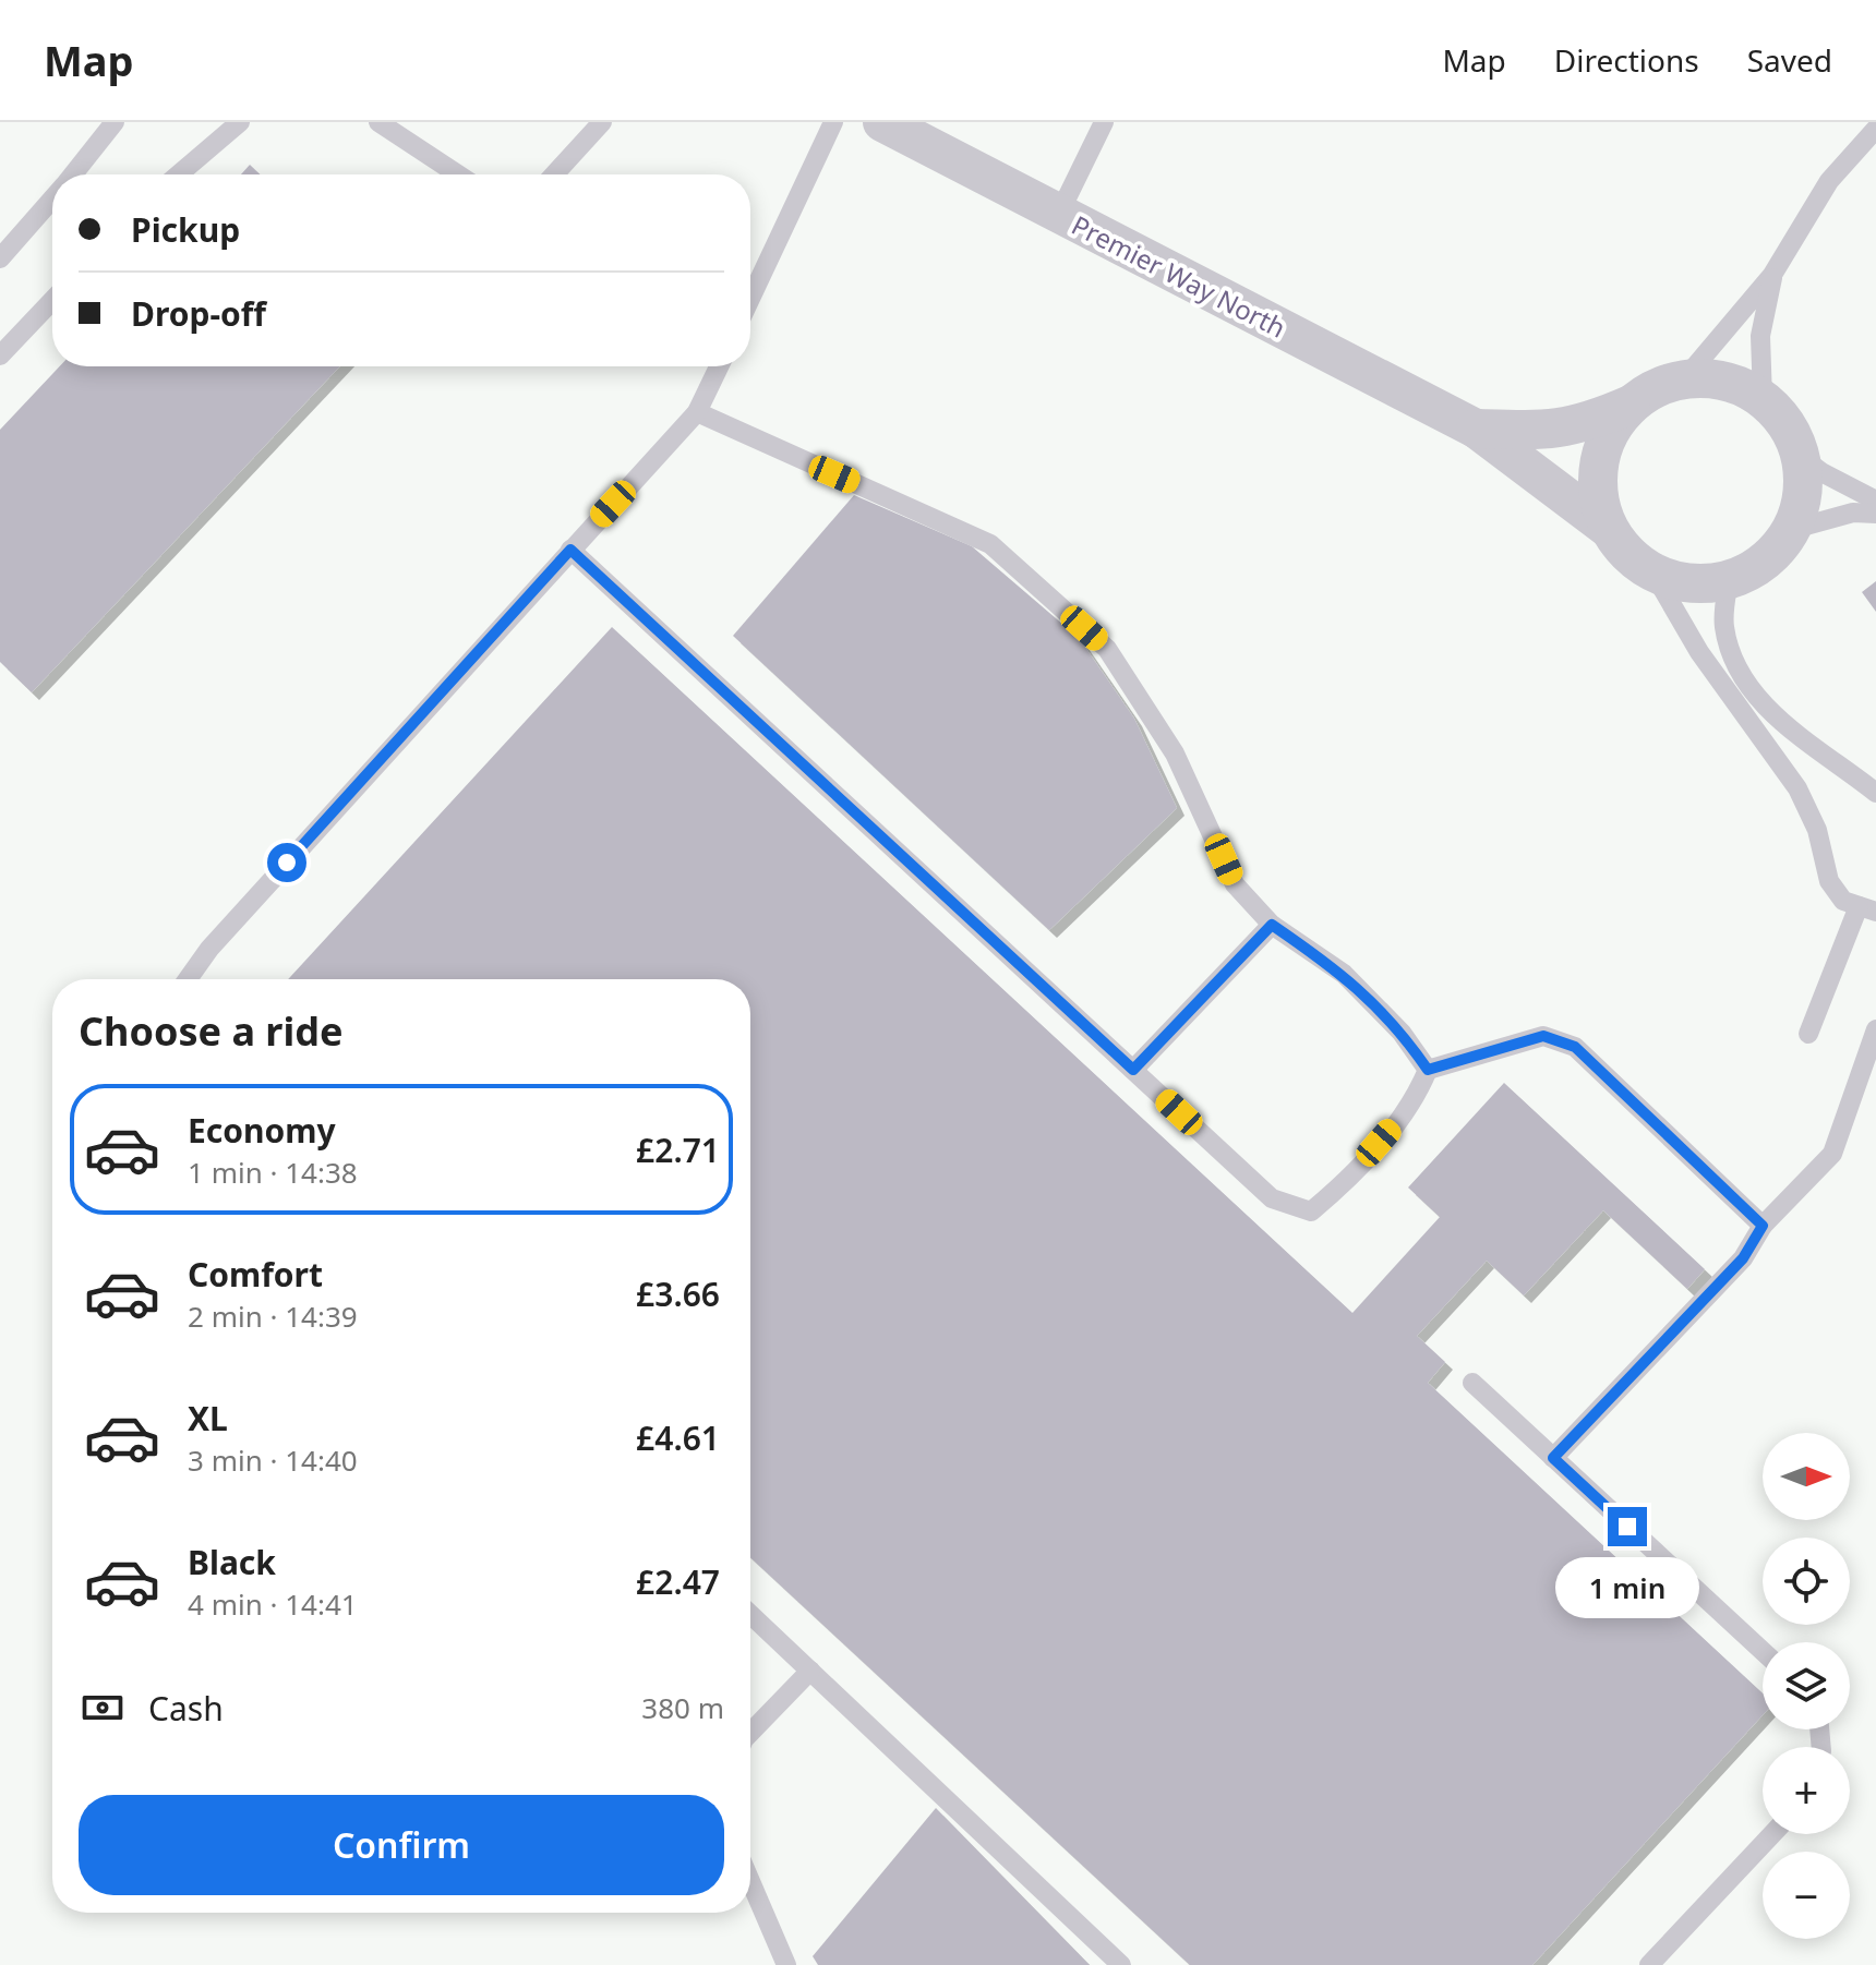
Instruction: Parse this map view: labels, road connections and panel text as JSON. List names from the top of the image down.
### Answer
{
  "streets": {
    "street": ["Premier Way North"]
  },
  "north": "right",
  "page": {
    "header": "Map",
    "nav": ["Map", "Directions", "Saved"],
    "banner": ["Pickup", "Drop-off"],
    "heading": "Choose a ride",
    "list": [
      {
        "name": "Economy",
        "note": "1 min · 14:38",
        "value": "£2.71"
      },
      {
        "name": "Comfort",
        "note": "2 min · 14:39",
        "value": "£3.66"
      },
      {
        "name": "XL",
        "note": "3 min · 14:40",
        "value": "£4.61"
      },
      {
        "name": "Black",
        "note": "4 min · 14:41",
        "value": "£2.47"
      }
    ],
    "map_buttons": ["+", "−"],
    "bubble": "1 min",
    "pay": ["Cash", "380 m"],
    "buttons": "Confirm"
  }
}
